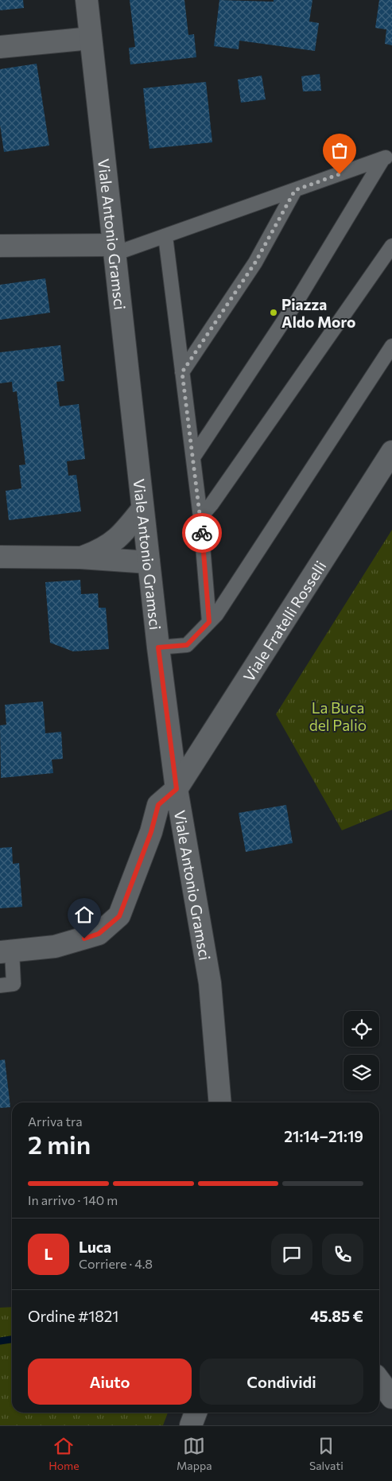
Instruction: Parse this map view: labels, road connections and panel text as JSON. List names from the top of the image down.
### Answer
{
  "streets": {
    "street": ["Viale Antonio Gramsci", "Viale Fratelli Rosselli"]
  },
  "crossings": [
    ["Viale Antonio Gramsci", "Viale Fratelli Rosselli"]
  ],
  "parks": ["La Buca del Palio"],
  "places": ["Piazza Aldo Moro"],
  "page": {
    "heading": ["2 min", "Arriva tra", "21:14–21:19"],
    "panel": [
      "Luca",
      "Corriere · 4.8",
      "Ordine #1821",
      "45.85 €"
    ],
    "bar": "In arrivo · 140 m",
    "round": "L",
    "buttons": ["Aiuto", "Condividi"],
    "tabs": ["Home", "Mappa", "Salvati"]
  }
}
